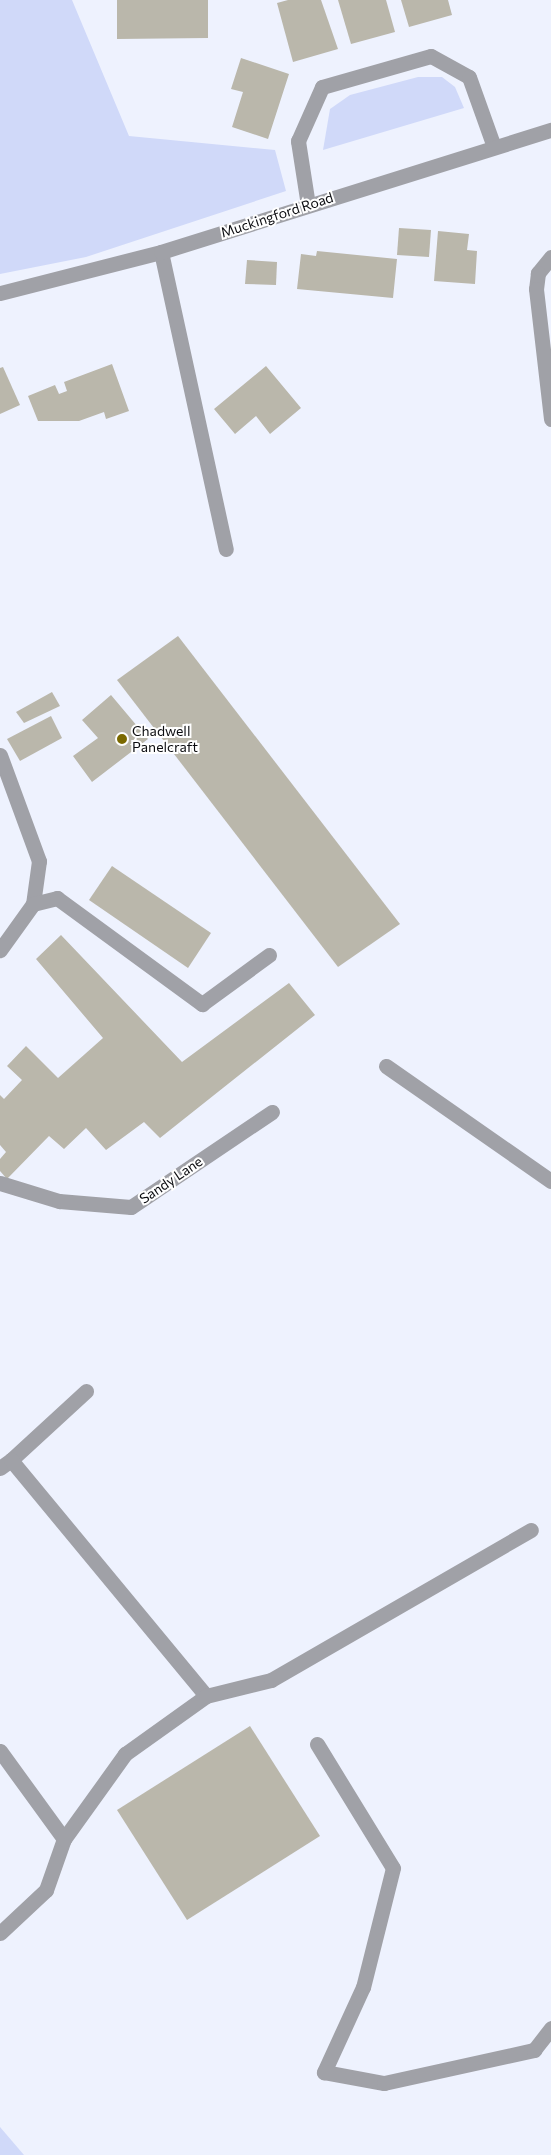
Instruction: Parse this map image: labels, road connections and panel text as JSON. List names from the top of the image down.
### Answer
{
  "streets": {
    "street": ["Muckingford Road", "Sandy Lane"]
  },
  "places": ["Chadwell Panelcraft"]
}
